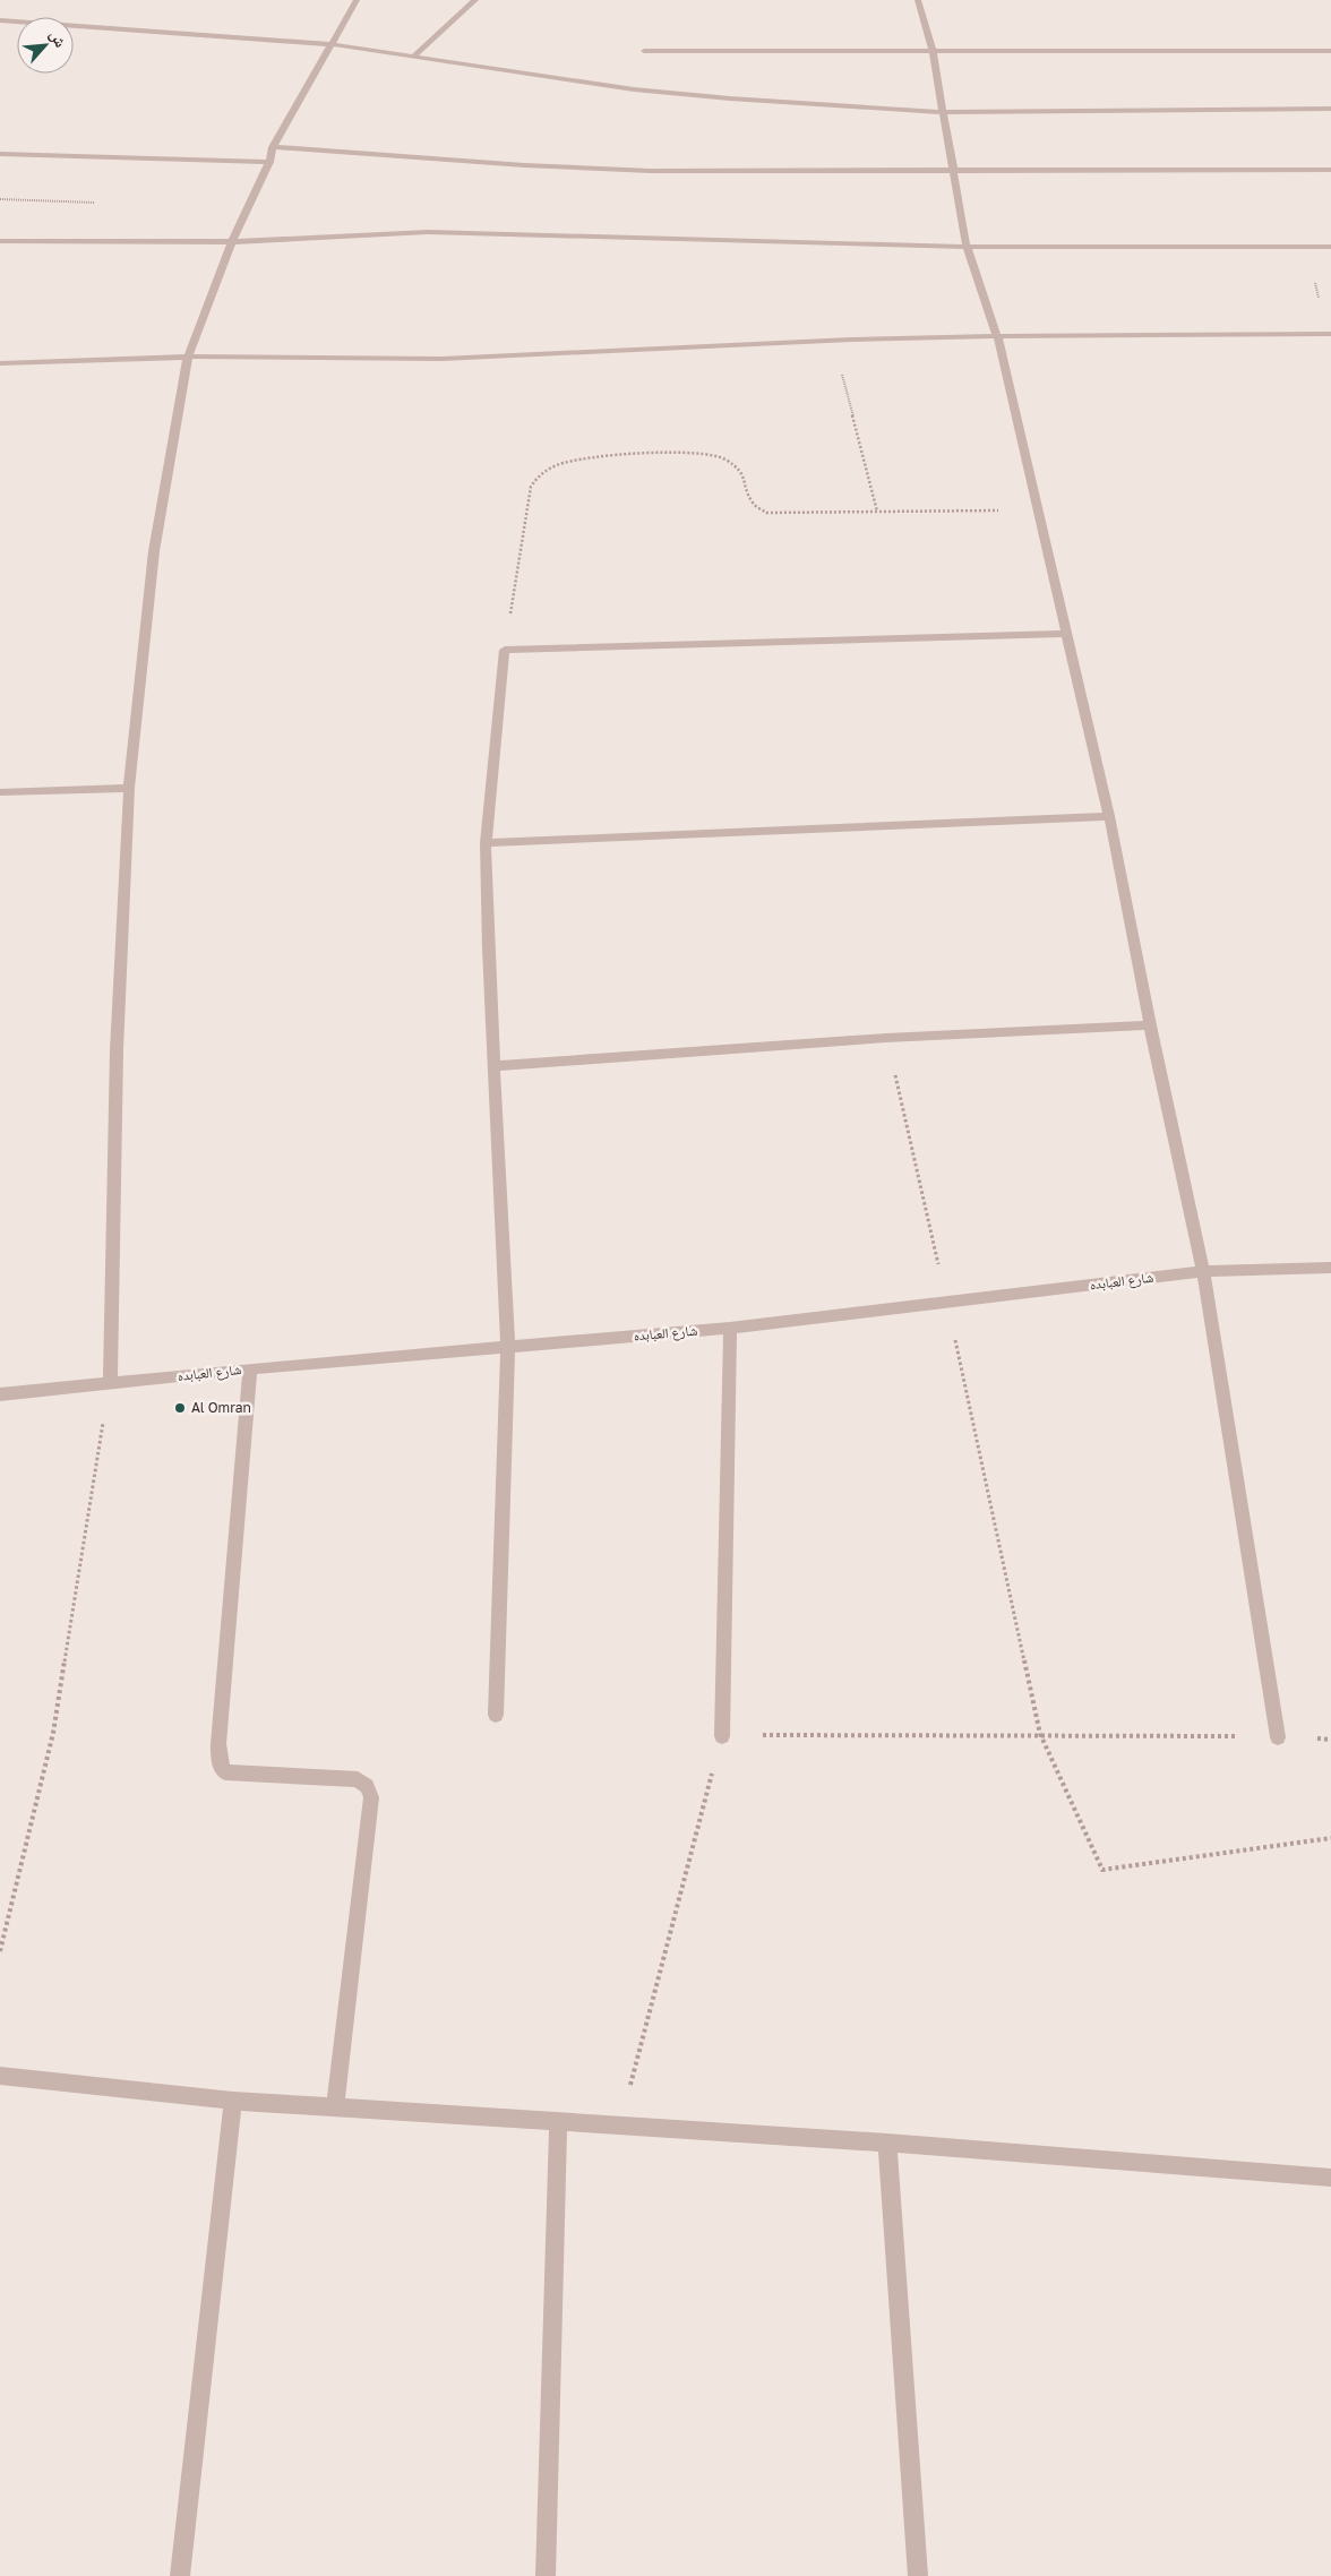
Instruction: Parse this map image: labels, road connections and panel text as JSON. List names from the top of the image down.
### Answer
{
  "streets": {
    "street": ["شارع العبابده"]
  },
  "places": ["Al Omran"],
  "north": "top right"
}
